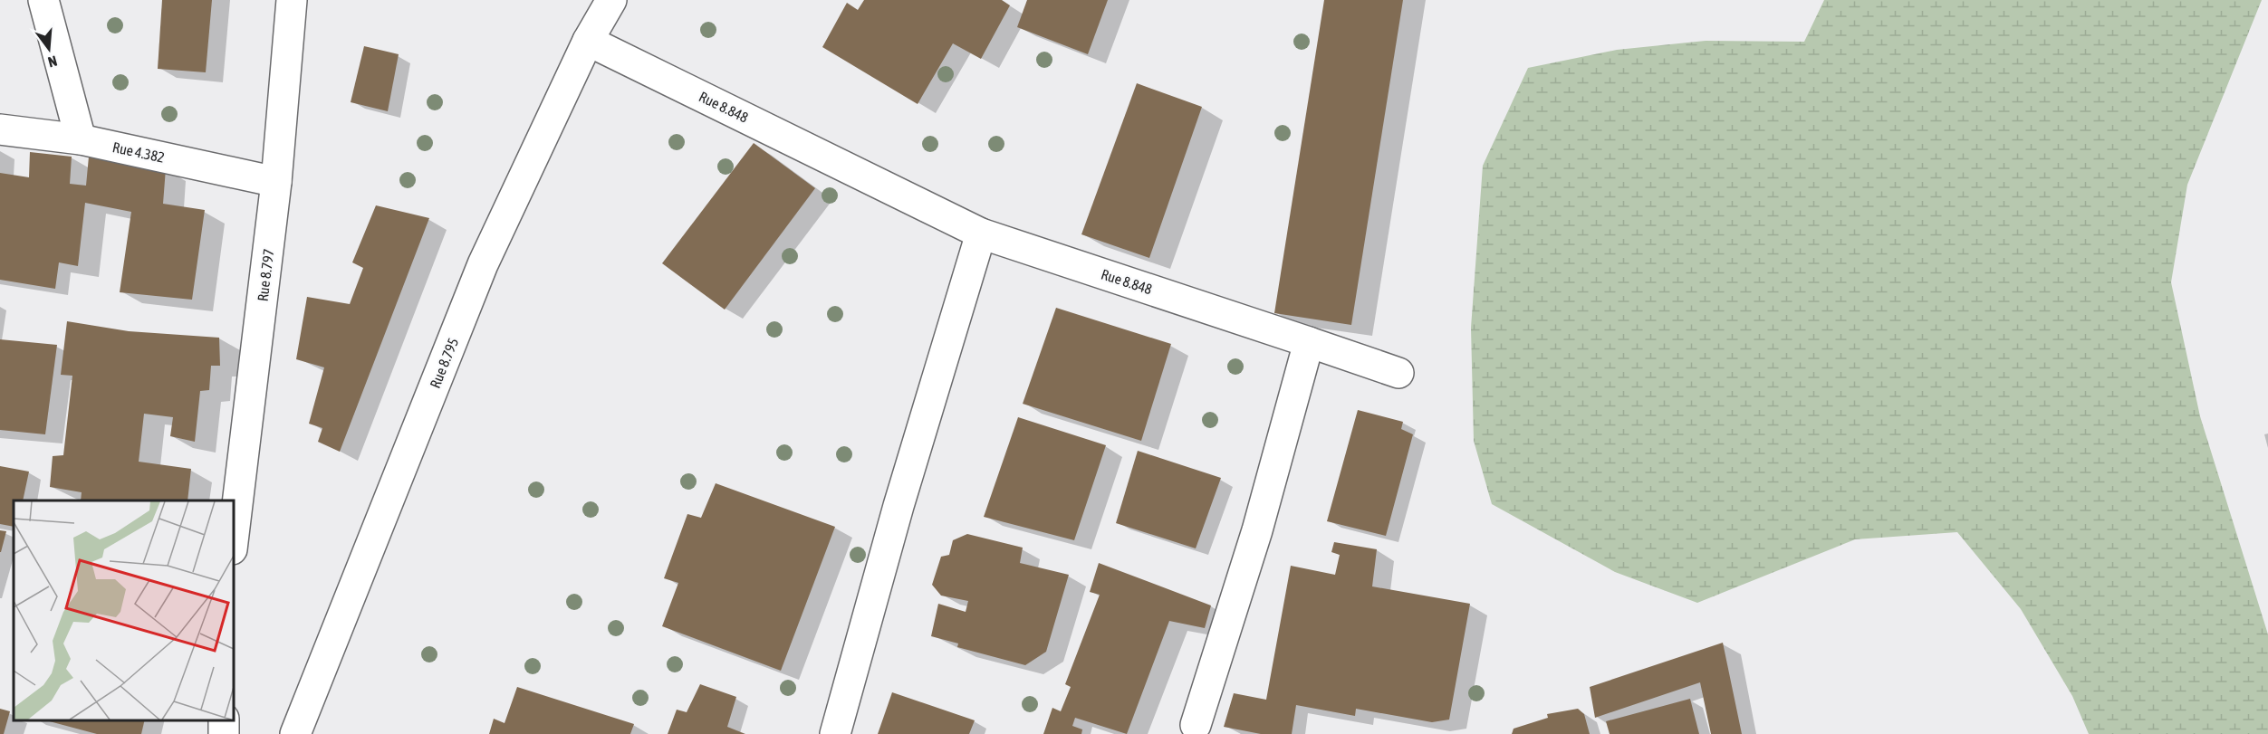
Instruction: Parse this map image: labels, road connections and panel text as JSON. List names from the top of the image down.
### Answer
{
  "streets": {
    "main road": [
      "Rue 8.848",
      "Rue 4.382",
      "Rue 8.797",
      "Rue 8.795"
    ]
  },
  "crossings": [
    ["Rue 8.848", "Rue 8.795"],
    ["Rue 4.382", "Rue 8.797"]
  ],
  "north": "bottom"
}
